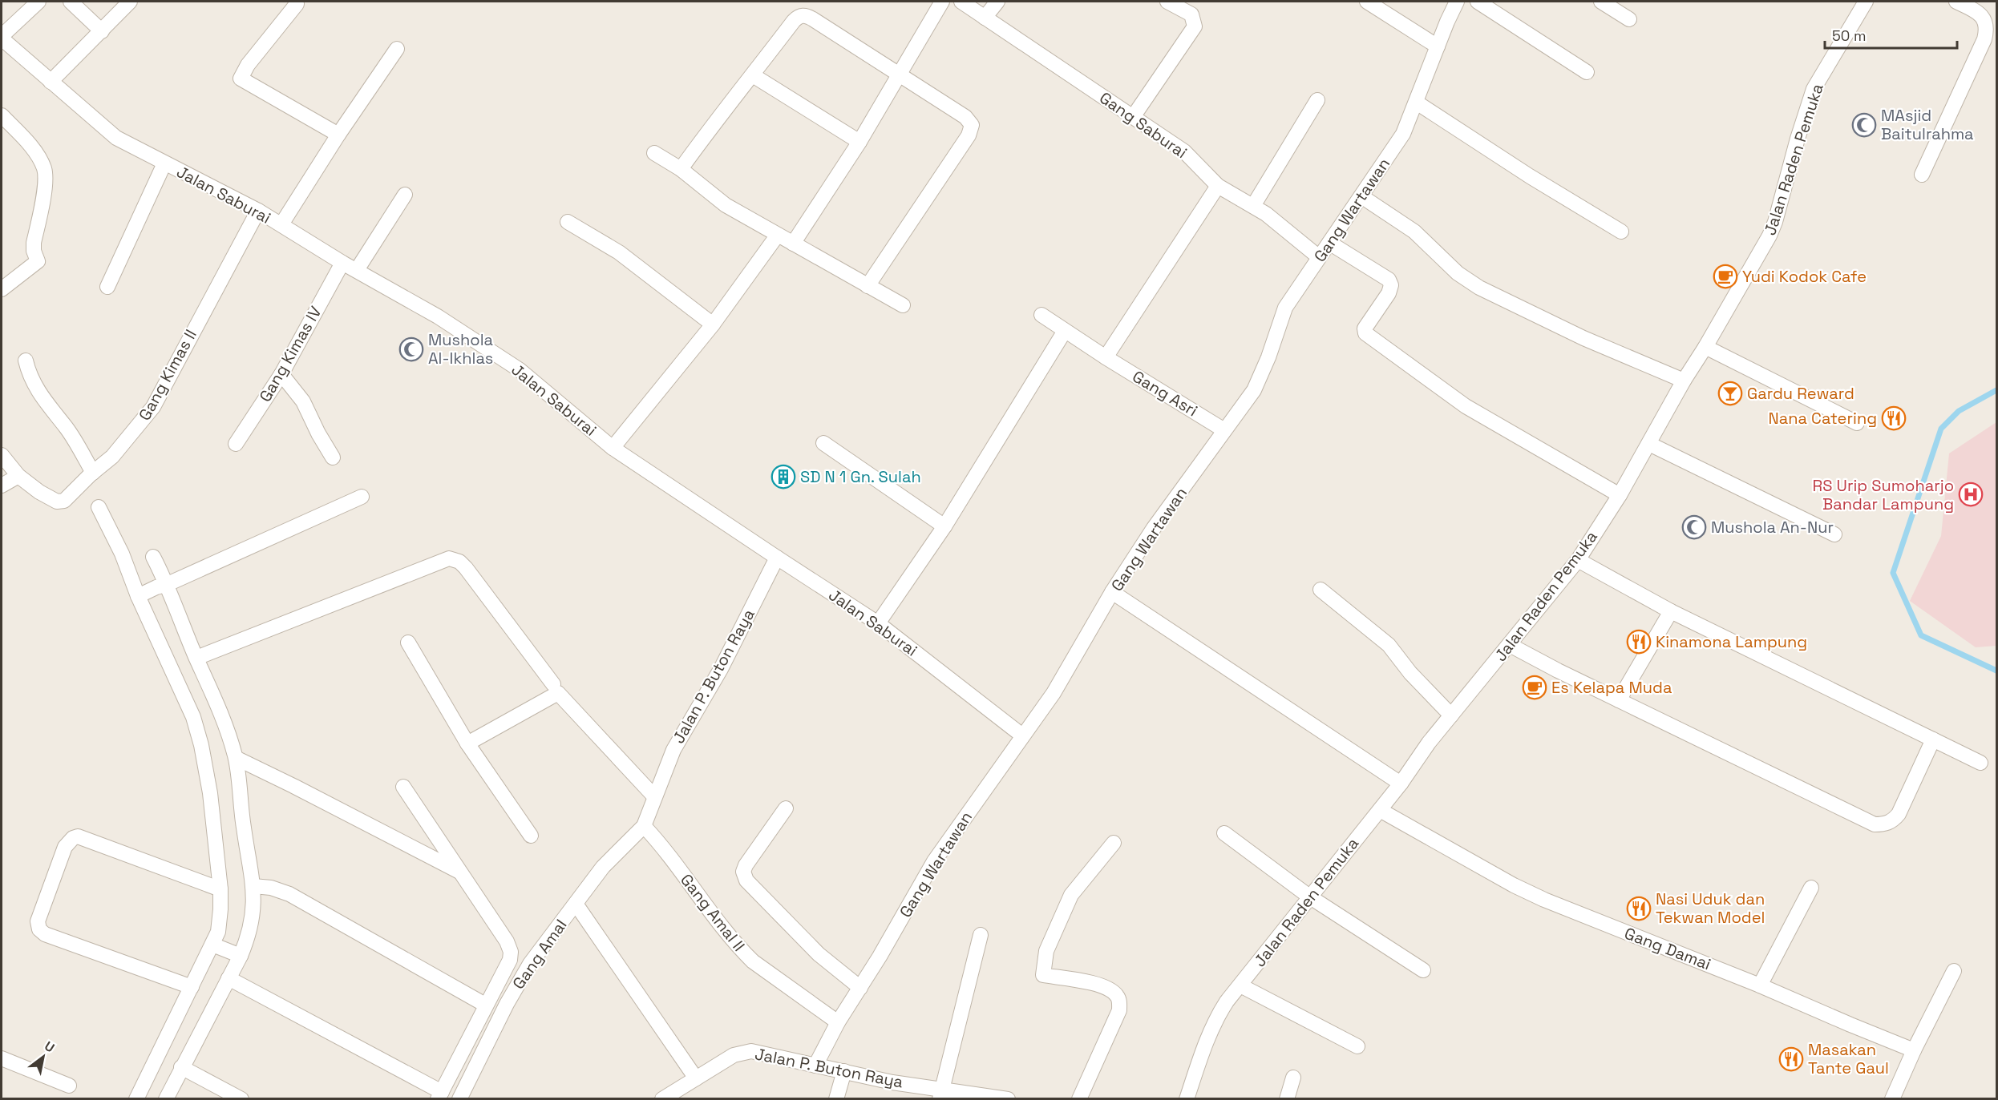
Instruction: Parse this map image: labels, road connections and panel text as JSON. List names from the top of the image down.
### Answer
{
  "streets": {
    "street": [
      "Gang Saburai",
      "Jalan Raden Pemuka",
      "Jalan Saburai",
      "Gang Wartawan",
      "Gang Kimas IV",
      "Gang Kimas II",
      "Gang Asri",
      "Jalan P. Buton Raya",
      "Gang Amal II",
      "Gang Damai",
      "Gang Amal"
    ]
  },
  "crossings": [
    ["Gang Saburai", "Gang Wartawan"],
    ["Jalan Raden Pemuka", "Gang Damai"],
    ["Jalan Saburai", "Gang Wartawan"],
    ["Jalan Saburai", "Gang Kimas IV"],
    ["Jalan Saburai", "Gang Kimas II"],
    ["Jalan Saburai", "Jalan P. Buton Raya"],
    ["Gang Wartawan", "Gang Asri"],
    ["Gang Wartawan", "Jalan P. Buton Raya"],
    ["Gang Wartawan", "Gang Amal II"],
    ["Jalan P. Buton Raya", "Gang Amal II"],
    ["Jalan P. Buton Raya", "Gang Amal"],
    ["Gang Amal II", "Gang Amal"]
  ],
  "places": {
    "mosque": ["MAsjid Baitulrahma", "Mushola Al-Ikhlas", "Mushola An-Nur"],
    "cafe": ["Yudi Kodok Cafe", "Es Kelapa Muda"],
    "bar": ["Gardu Reward"],
    "restaurant": [
      "Nana Catering",
      "Kinamona Lampung",
      "Nasi Uduk dan Tekwan Model",
      "Masakan Tante Gaul"
    ],
    "building": ["SD N 1 Gn. Sulah"],
    "hospital": ["RS Urip Sumoharjo Bandar Lampung"]
  },
  "scale_bar": "50 m",
  "north": "top right"
}
